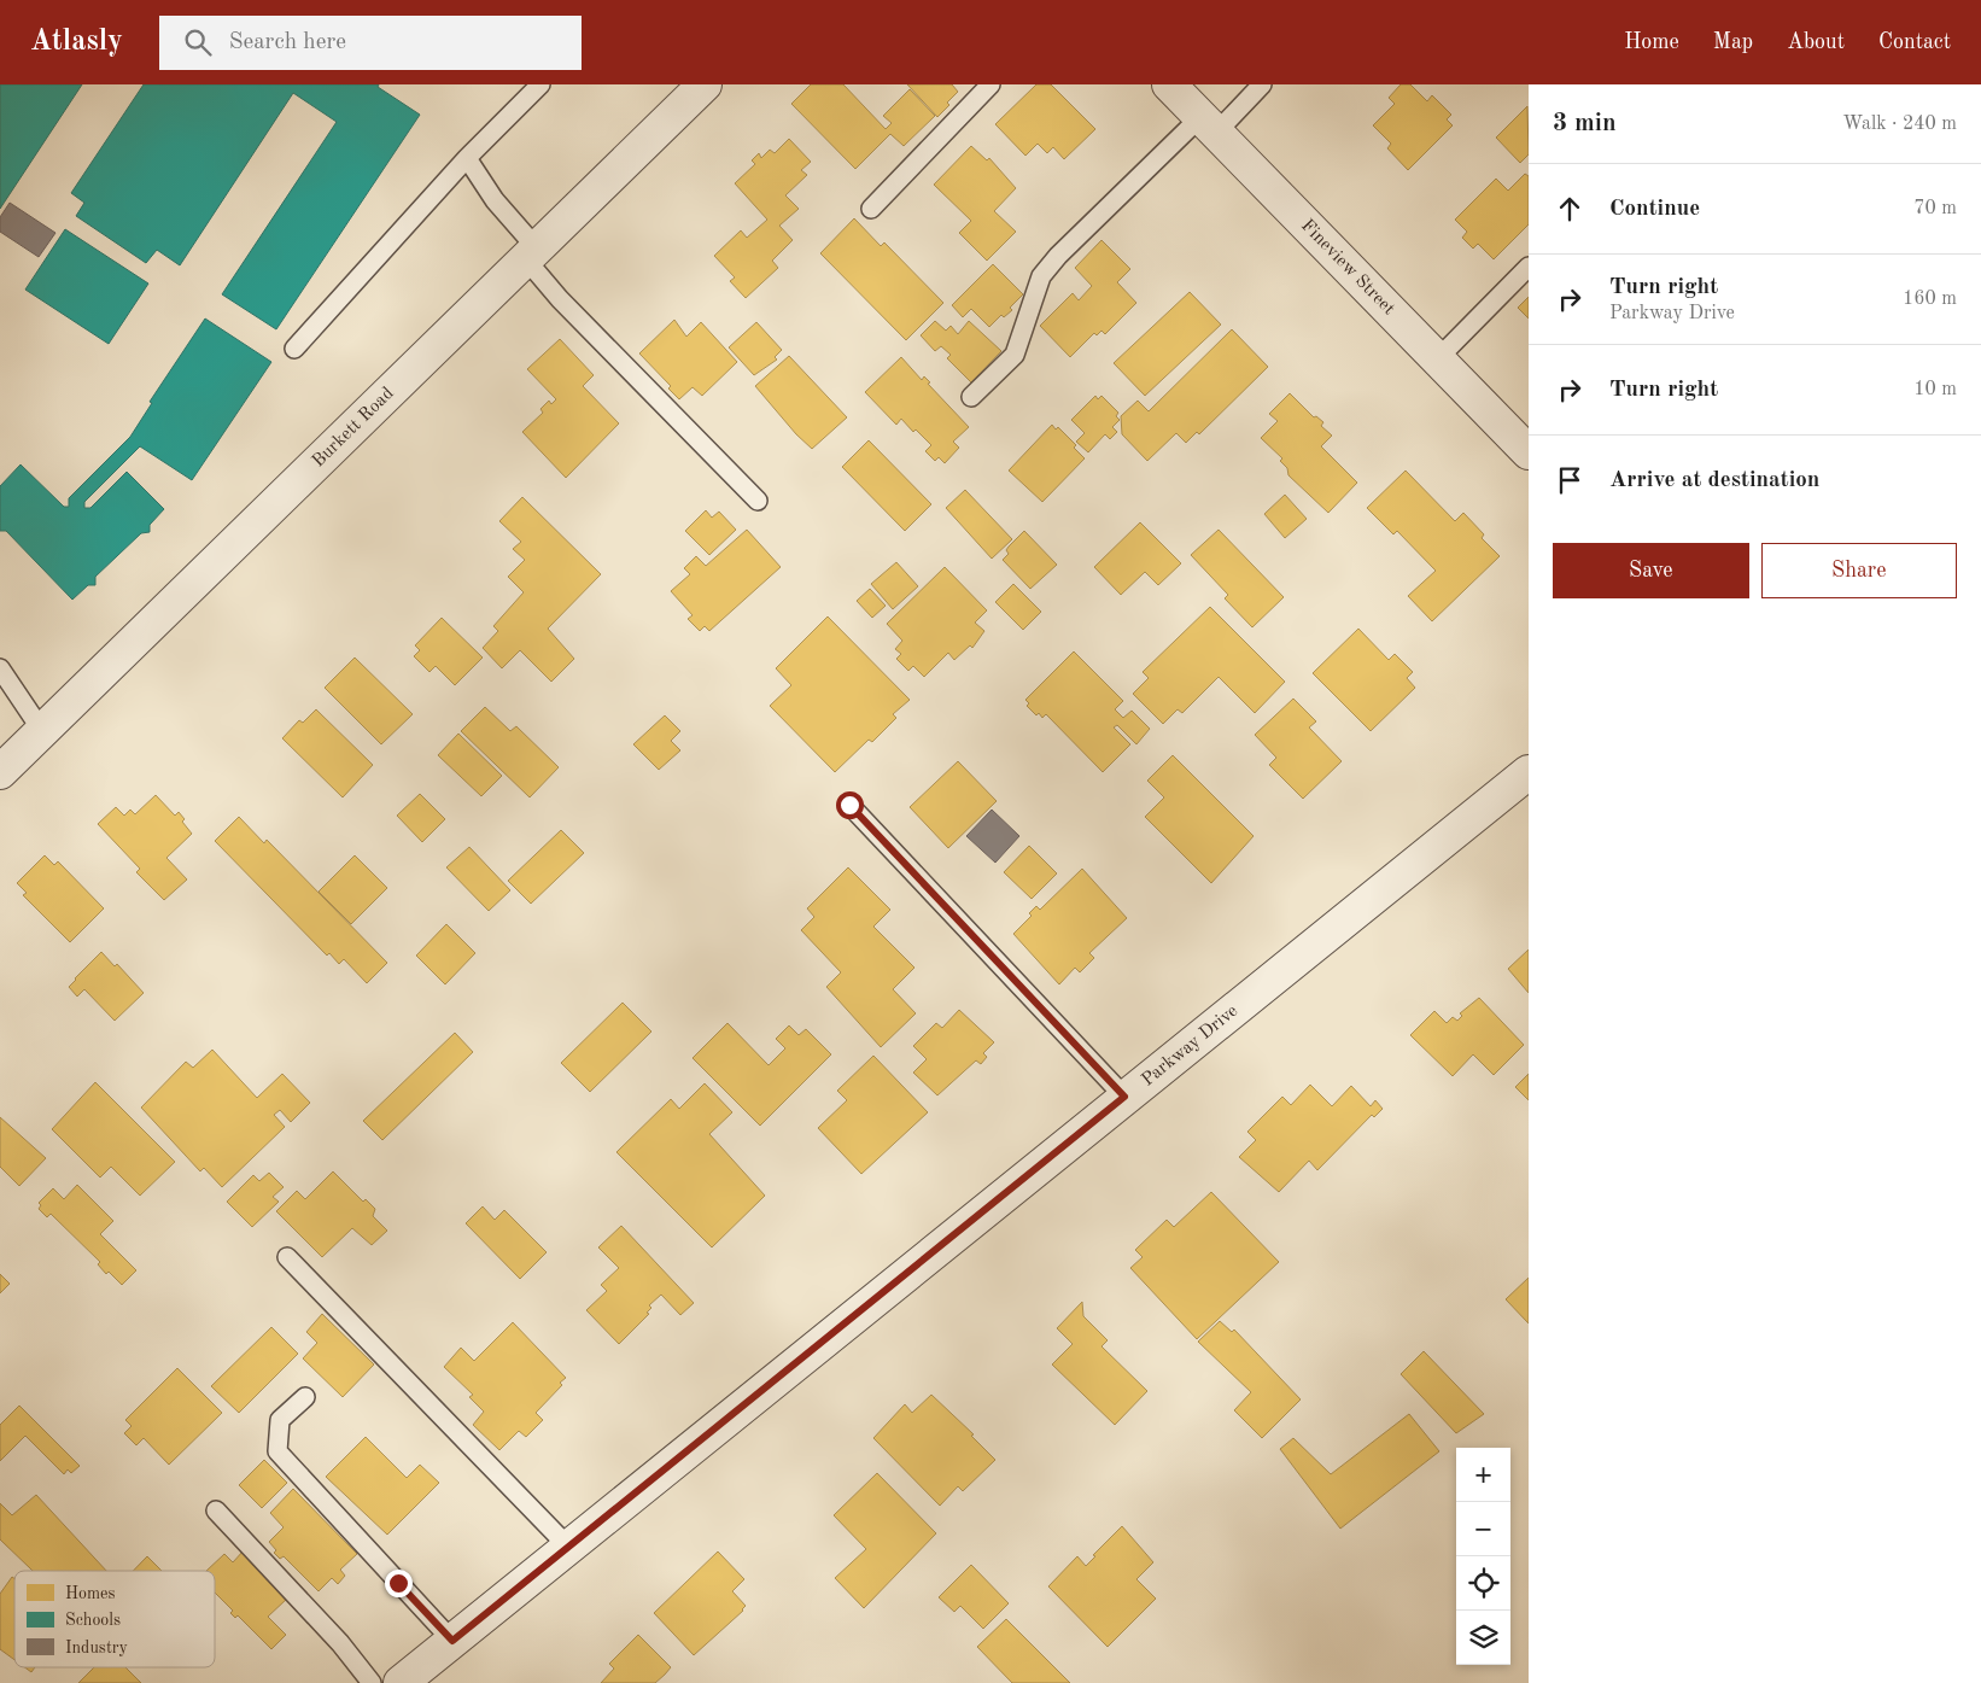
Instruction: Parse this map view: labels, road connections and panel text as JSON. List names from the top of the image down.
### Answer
{
  "streets": {
    "street": ["Fineview Street", "Burkett Road", "Parkway Drive"]
  },
  "legend": ["Homes", "Schools", "Industry"],
  "page": {
    "header": "Atlasly",
    "search": "Search here",
    "nav": [
      "Home",
      "Map",
      "About",
      "Contact"
    ],
    "heading": ["3 min", "Walk · 240 m"],
    "list": [
      ["Continue", "70 m"],
      ["Turn right", "Parkway Drive", "160 m"],
      ["Turn right", "10 m"],
      "Arrive at destination"
    ],
    "buttons": ["Save", "Share"],
    "map_buttons": ["+", "−"]
  }
}
